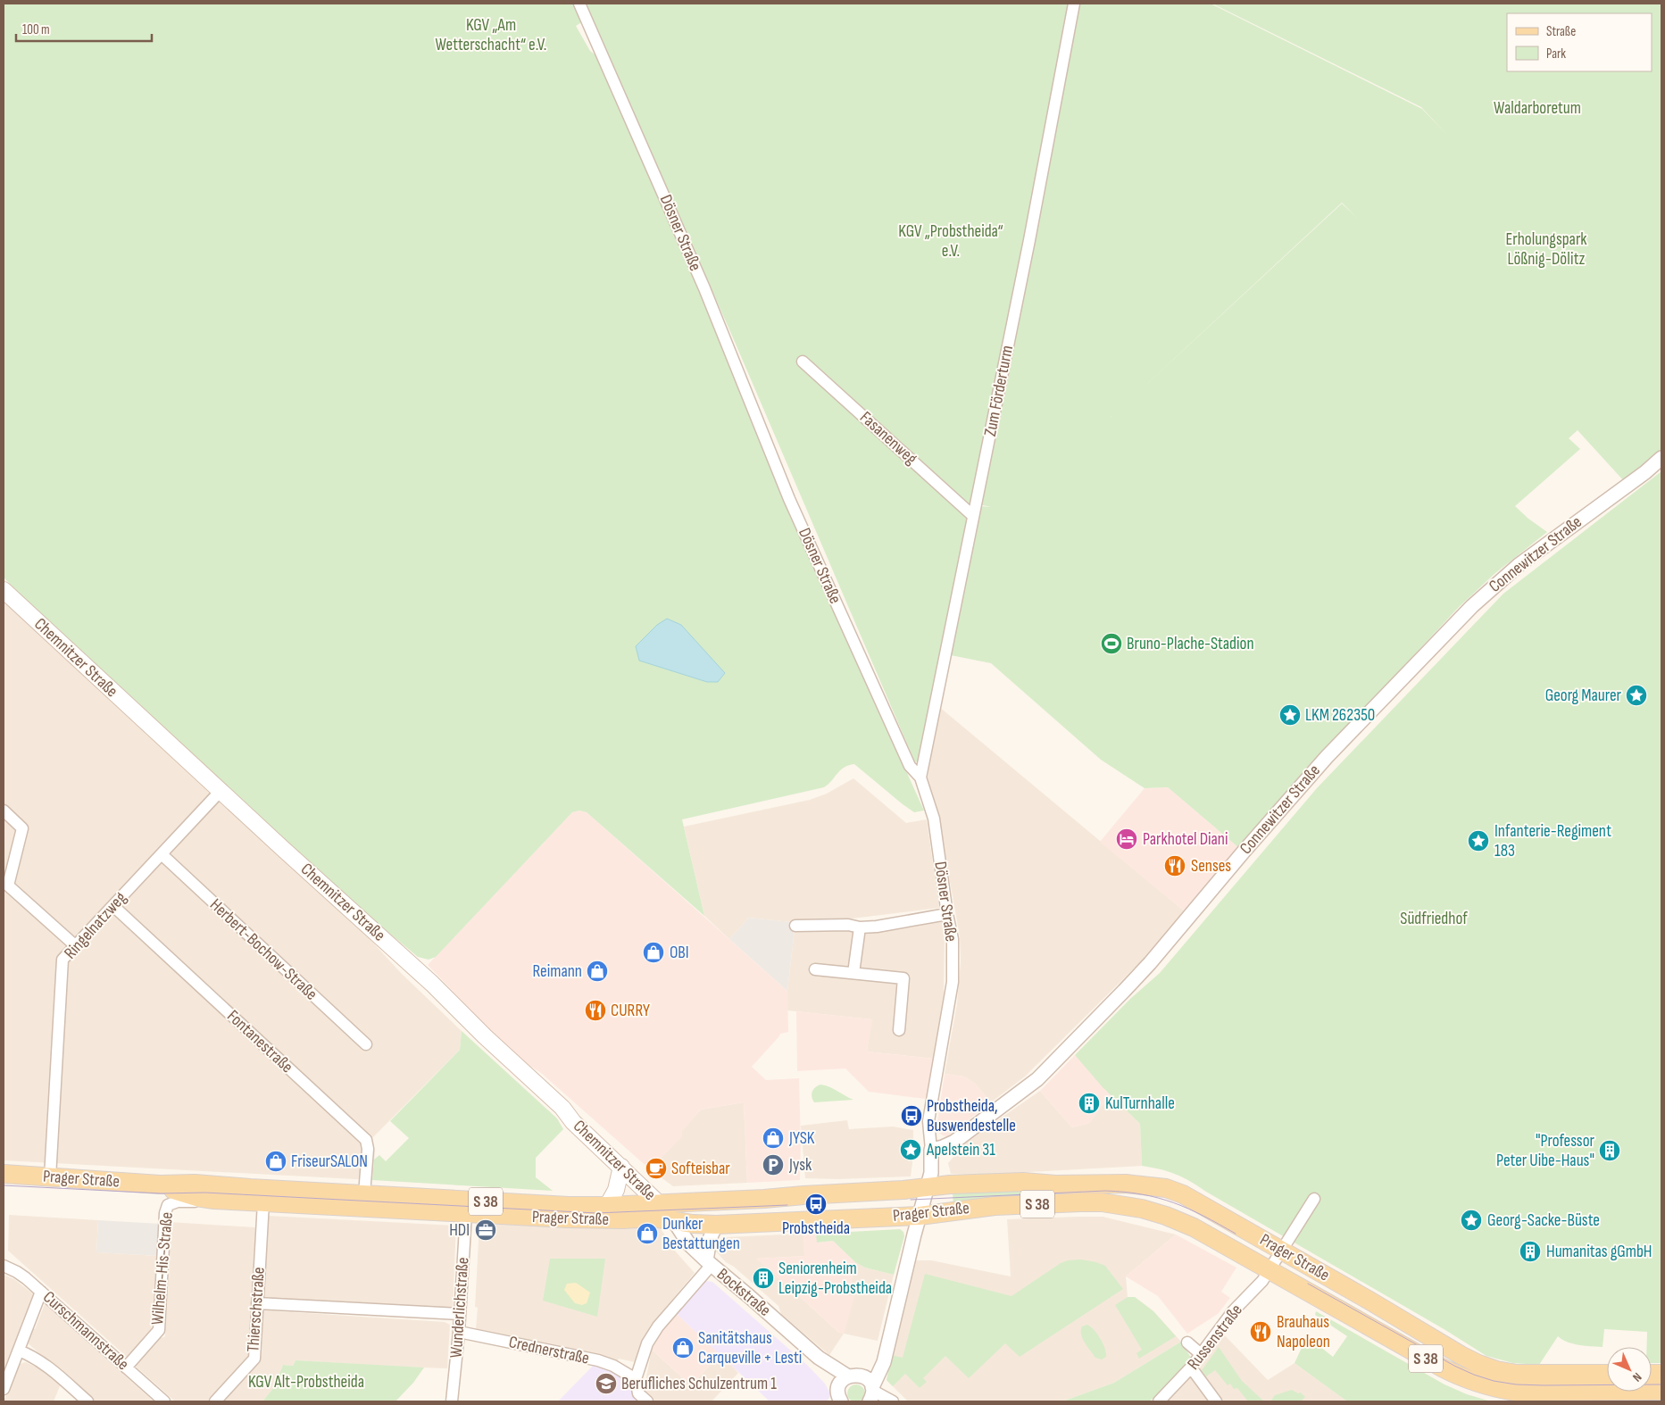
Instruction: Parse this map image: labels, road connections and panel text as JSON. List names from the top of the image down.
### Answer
{
  "streets": {
    "main road": ["Chemnitzer Straße", "Prager Straße", "S 38"],
    "street": [
      "Dösner Straße",
      "Zum Förderturm",
      "Fasanenweg",
      "Connewitzer Straße",
      "Ringelnatzweg",
      "Herbert-Bochow-Straße",
      "Fontanestraße",
      "Wilhelm-His-Straße",
      "Bockstraße",
      "Wunderlichstraße",
      "Thierschstraße",
      "Curschmannstraße",
      "Russenstraße",
      "Crednerstraße"
    ]
  },
  "crossings": [
    ["Dösner Straße", "Zum Förderturm"],
    ["Dösner Straße", "Connewitzer Straße"],
    ["Zum Förderturm", "Fasanenweg"],
    ["Chemnitzer Straße", "Ringelnatzweg"],
    ["Chemnitzer Straße", "Prager Straße"],
    ["Chemnitzer Straße", "Bockstraße"],
    ["Ringelnatzweg", "Herbert-Bochow-Straße"],
    ["Ringelnatzweg", "Fontanestraße"],
    ["Ringelnatzweg", "Prager Straße"],
    ["Fontanestraße", "Prager Straße"],
    ["Prager Straße", "Wilhelm-His-Straße"],
    ["Prager Straße", "Bockstraße"],
    ["Prager Straße", "Wunderlichstraße"],
    ["Prager Straße", "Thierschstraße"],
    ["Prager Straße", "Russenstraße"],
    ["Wilhelm-His-Straße", "Curschmannstraße"],
    ["Wunderlichstraße", "Crednerstraße"]
  ],
  "parks": [
    "KGV „Am Wetterschacht“ e.V.",
    "Waldarboretum",
    "KGV „Probstheida“ e.V.",
    "Erholungspark Lößnig-Dölitz",
    "Südfriedhof",
    "KGV Alt-Probstheida"
  ],
  "places": {
    "sports": ["Bruno-Plache-Stadion"],
    "place": [
      "Georg Maurer",
      "LKM 262350",
      "Infanterie-Regiment 183",
      "Apelstein 31",
      "Georg-Sacke-Büste"
    ],
    "hotel": ["Parkhotel Diani"],
    "restaurant": ["Senses", "CURRY", "Brauhaus Napoleon"],
    "shop": [
      "OBI",
      "Reimann",
      "JYSK",
      "FriseurSALON",
      "Dunker Bestattungen",
      "Sanitätshaus Carqueville + Lesti"
    ],
    "building": [
      "KulTurnhalle",
      "\"Professor Peter Uibe-Haus\"",
      "Humanitas gGmbH",
      "Seniorenheim Leipzig-Probstheida"
    ],
    "bus stop": ["Probstheida, Buswendestelle", "Probstheida"],
    "parking": ["Jysk"],
    "cafe": ["Softeisbar"],
    "office": ["HDI"],
    "school or university": ["Berufliches Schulzentrum 1"]
  },
  "legend": ["Straße", "Park"],
  "scale_bar": "100 m",
  "north": "bottom right"
}
